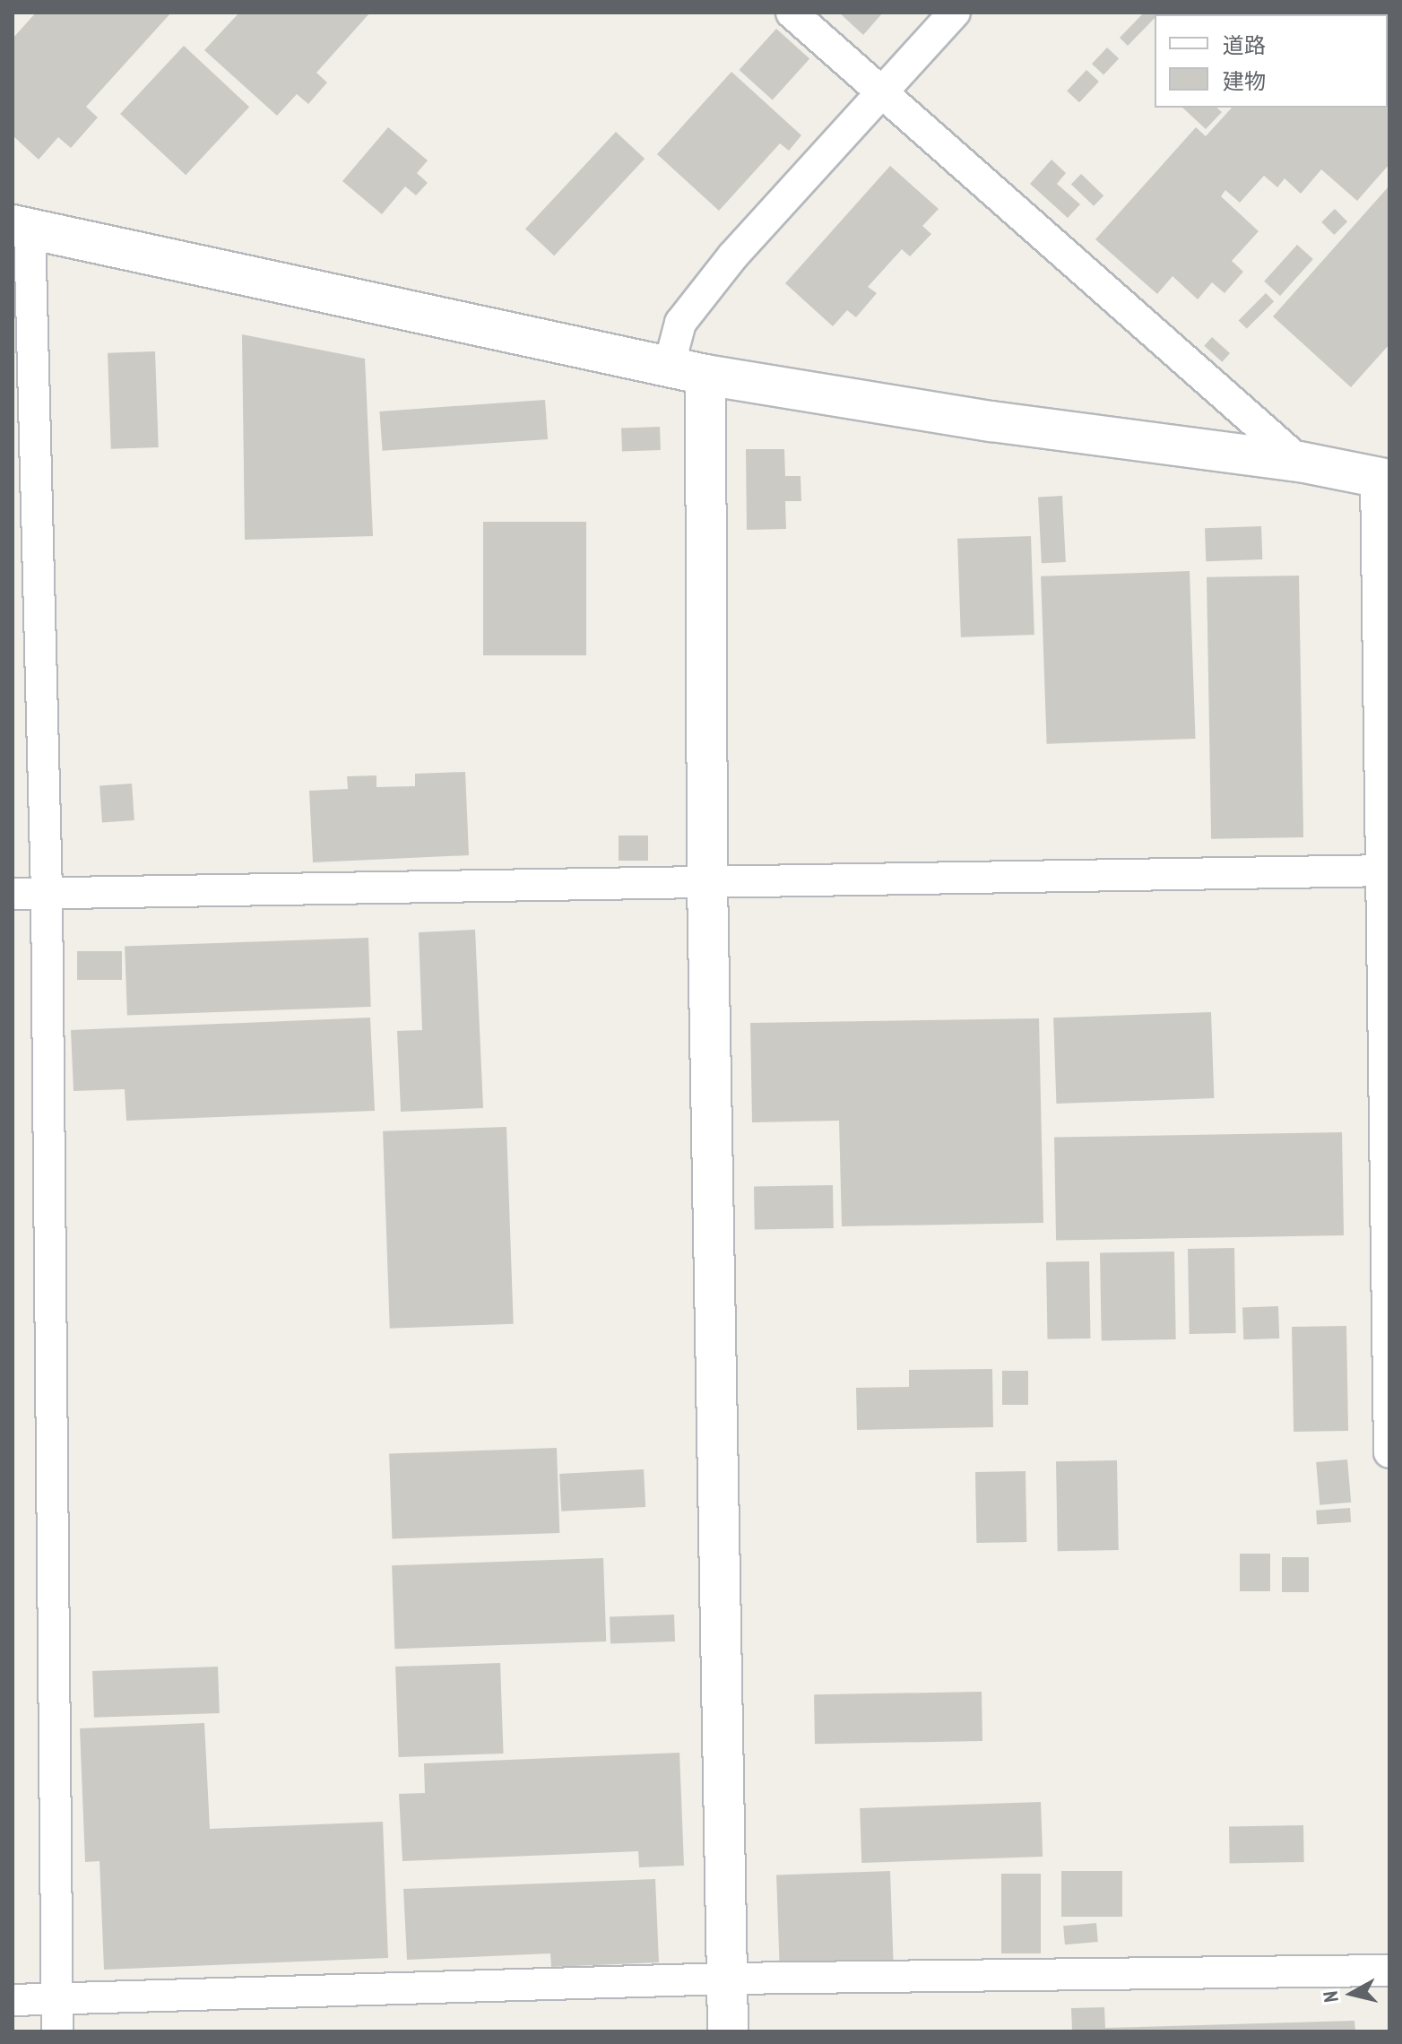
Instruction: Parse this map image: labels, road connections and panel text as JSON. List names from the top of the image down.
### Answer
{
  "legend": ["道路", "建物"],
  "north": "left"
}
